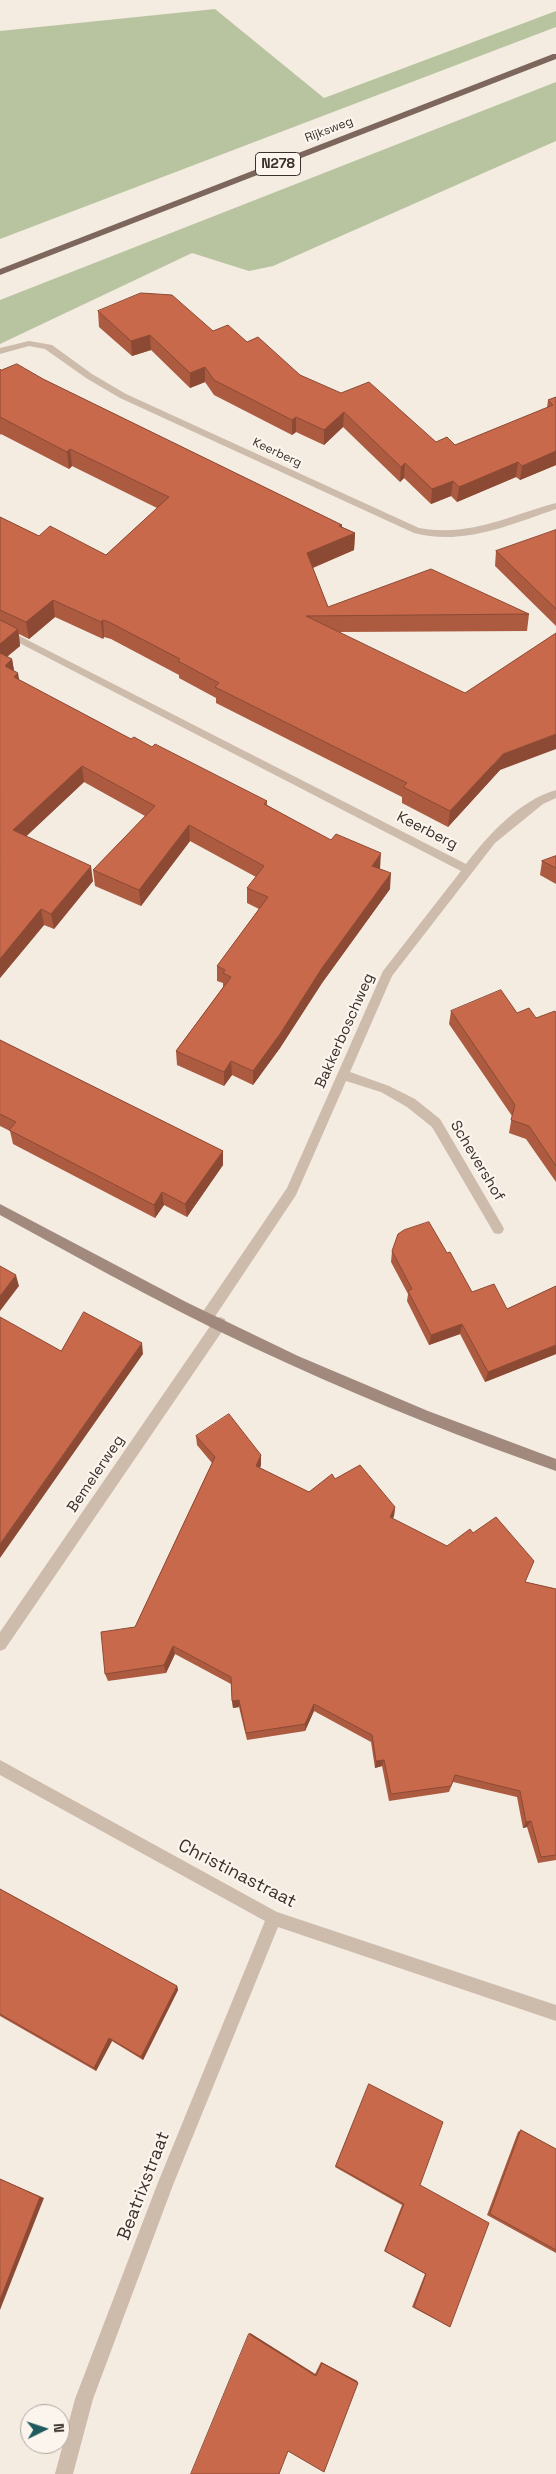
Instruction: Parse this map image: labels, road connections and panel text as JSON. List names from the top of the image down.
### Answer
{
  "streets": {
    "main road": ["Rijksweg", "N278"],
    "street": [
      "Keerberg",
      "Bakkerboschweg",
      "Schevershof",
      "Bemelerweg",
      "Christinastraat",
      "Beatrixstraat"
    ]
  },
  "crossings": [
    ["Keerberg", "Bakkerboschweg"],
    ["Bakkerboschweg", "Schevershof"],
    ["Christinastraat", "Beatrixstraat"]
  ],
  "north": "right"
}
